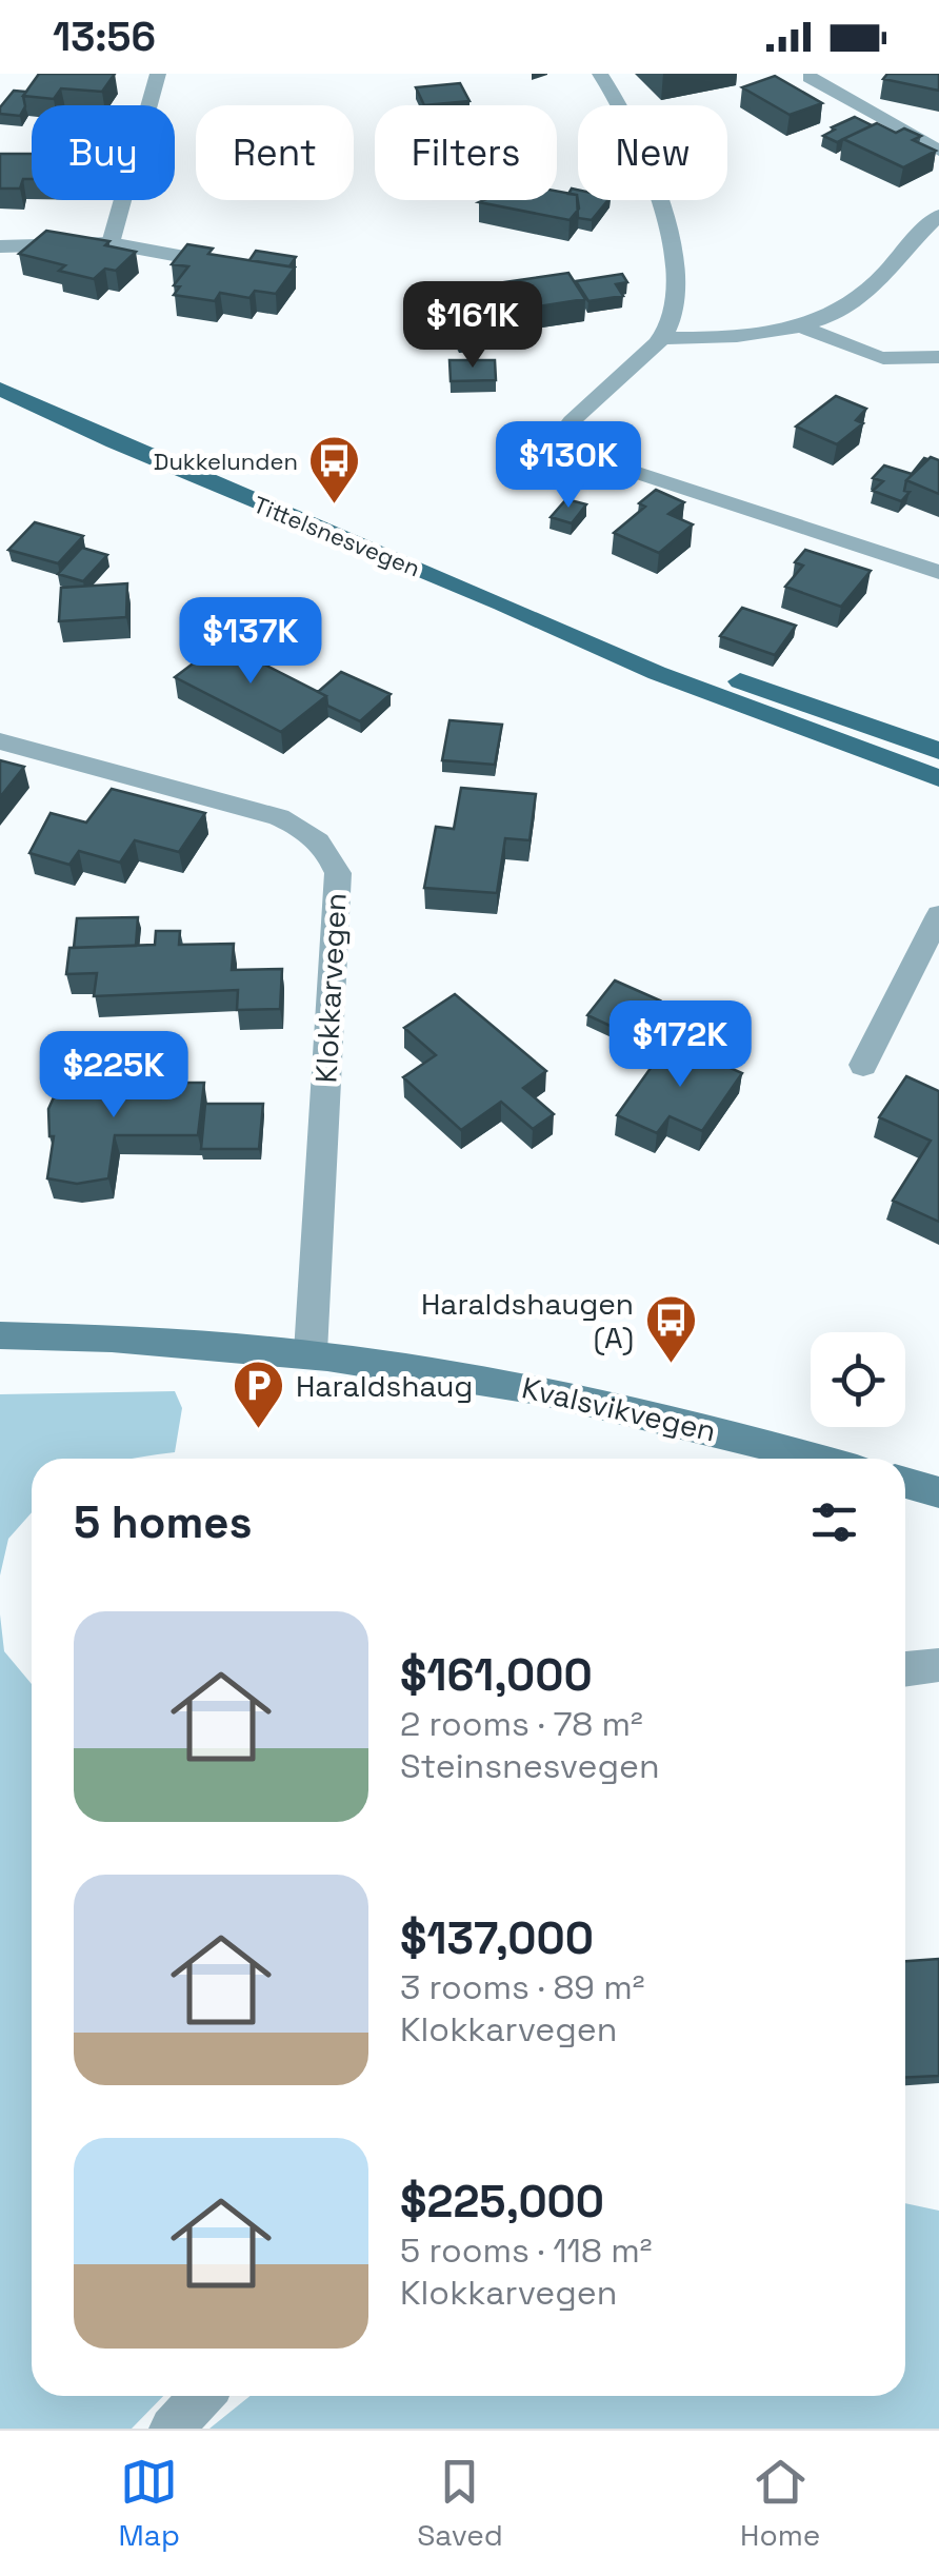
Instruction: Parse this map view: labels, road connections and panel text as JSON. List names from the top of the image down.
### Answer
{
  "streets": {
    "main road": ["Tittelsnesvegen", "Kvalsvikvegen"],
    "street": ["Klokkarvegen"]
  },
  "crossings": [
    ["Klokkarvegen", "Kvalsvikvegen"]
  ],
  "places": {
    "bus stop": ["Dukkelunden", "Haraldshaugen (A)"],
    "parking": ["Haraldshaug"]
  },
  "page": {
    "status": "13:56",
    "chip": [
      "Buy",
      "Rent",
      "Filters",
      "New"
    ],
    "price": [
      "$161K",
      "$130K",
      "$137K",
      "$172K",
      "$225K"
    ],
    "heading": "5 homes",
    "list": [
      {
        "name": "$161,000",
        "note": "2 rooms · 78 m² · Steinsnesvegen"
      },
      {
        "name": "$137,000",
        "note": "3 rooms · 89 m² · Klokkarvegen"
      },
      {
        "name": "$225,000",
        "note": "5 rooms · 118 m² · Klokkarvegen"
      }
    ],
    "tabs": ["Map", "Saved", "Home"]
  }
}
